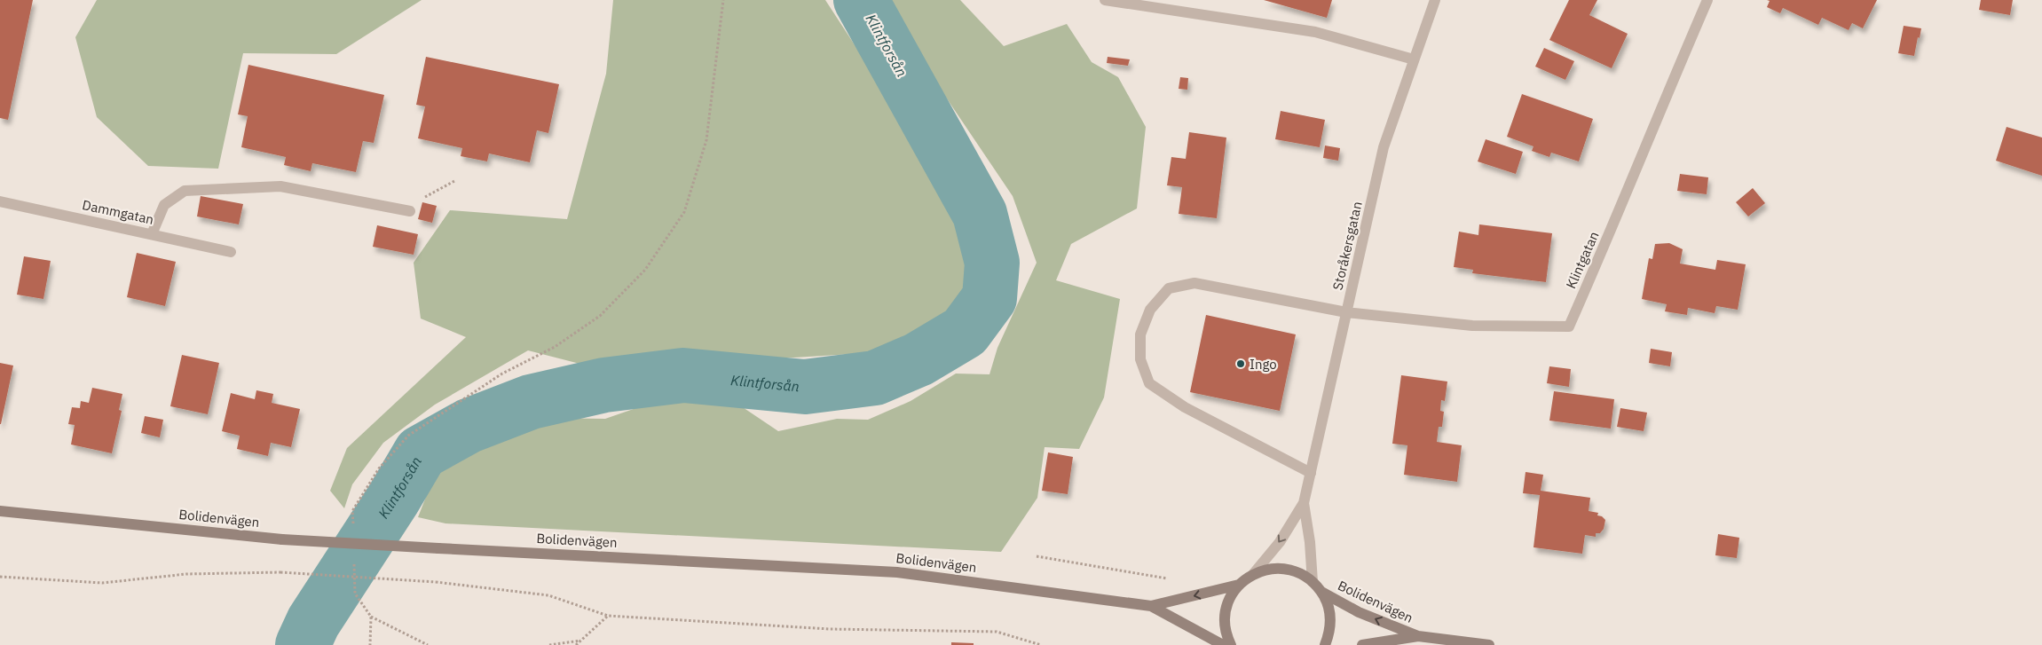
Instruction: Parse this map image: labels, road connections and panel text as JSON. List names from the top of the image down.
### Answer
{
  "streets": {
    "main road": ["Bolidenvägen"],
    "street": ["Dammgatan", "Storåkersgatan", "Klintgatan"]
  },
  "crossings": [
    ["Storåkersgatan", "Klintgatan"],
    ["Storåkersgatan", "Bolidenvägen"]
  ],
  "water": ["Klintforsån"],
  "places": ["Ingo"]
}
